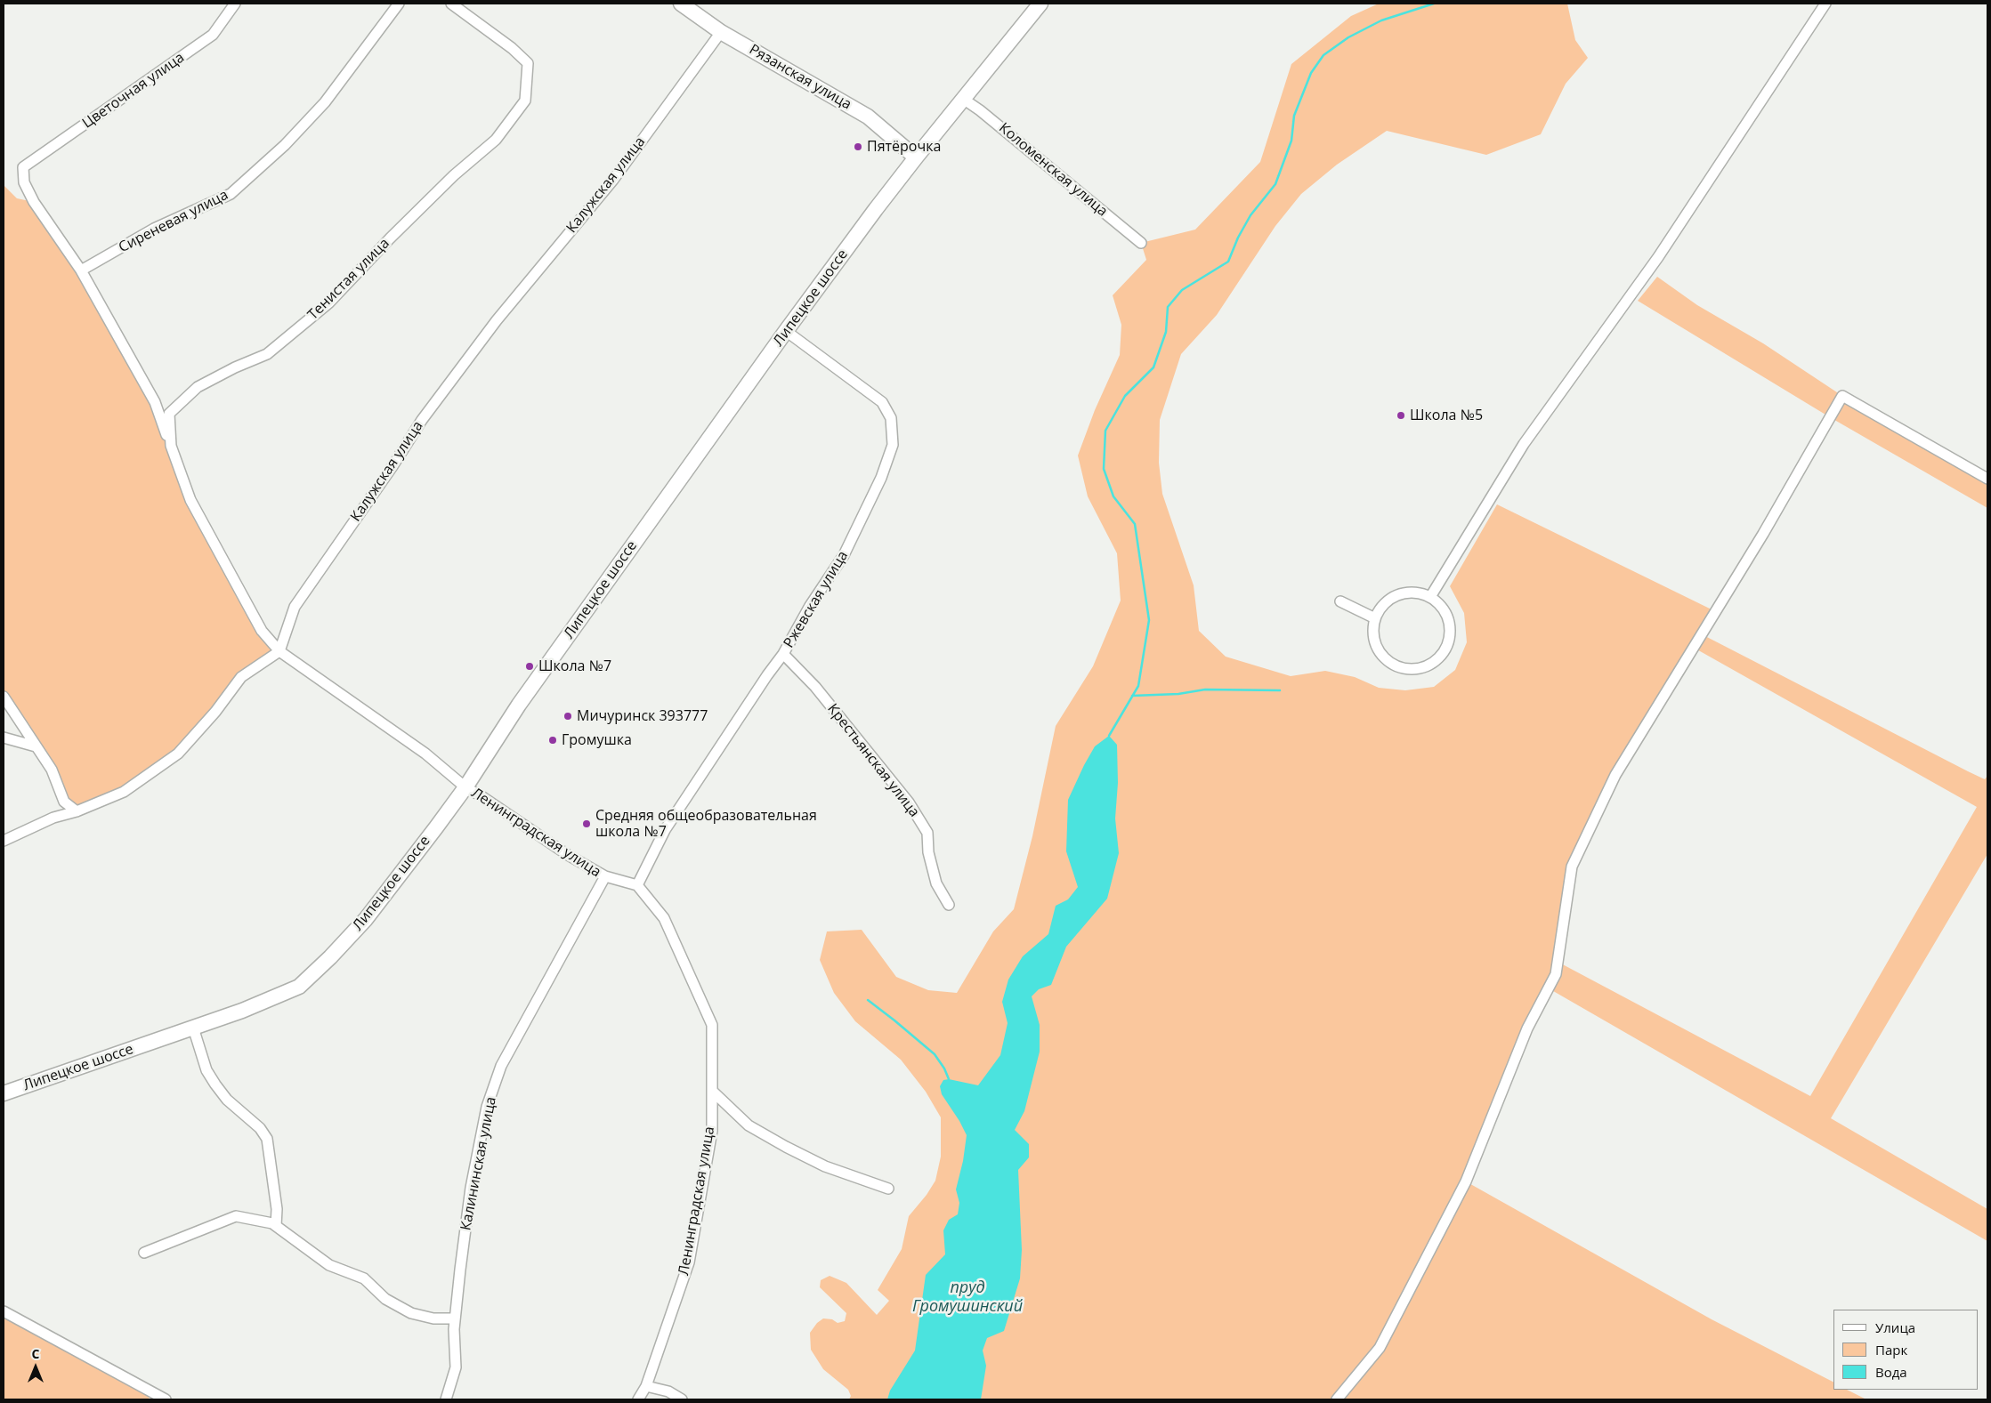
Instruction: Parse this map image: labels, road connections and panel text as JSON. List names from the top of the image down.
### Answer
{
  "streets": {
    "street": [
      "Рязанская улица",
      "Цветочная улица",
      "Коломенская улица",
      "Калужская улица",
      "Сиреневая улица",
      "Тенистая улица",
      "Липецкое шоссе",
      "Ржевская улица",
      "Крестьянская улица",
      "Ленинградская улица",
      "Калининская улица"
    ]
  },
  "crossings": [
    ["Рязанская улица", "Калужская улица"],
    ["Рязанская улица", "Липецкое шоссе"],
    ["Цветочная улица", "Сиреневая улица"],
    ["Коломенская улица", "Липецкое шоссе"],
    ["Калужская улица", "Тенистая улица"],
    ["Калужская улица", "Ленинградская улица"],
    ["Тенистая улица", "Ленинградская улица"],
    ["Липецкое шоссе", "Ржевская улица"],
    ["Липецкое шоссе", "Ленинградская улица"],
    ["Ржевская улица", "Крестьянская улица"],
    ["Ржевская улица", "Ленинградская улица"],
    ["Ленинградская улица", "Калининская улица"]
  ],
  "water": ["пруд Громушинский"],
  "places": [
    "Пятёрочка",
    "Школа №5",
    "Школа №7",
    "Мичуринск 393777",
    "Громушка",
    "Средняя общеобразовательная школа №7"
  ],
  "legend": ["Улица", "Парк", "Вода"],
  "north": "top"
}
